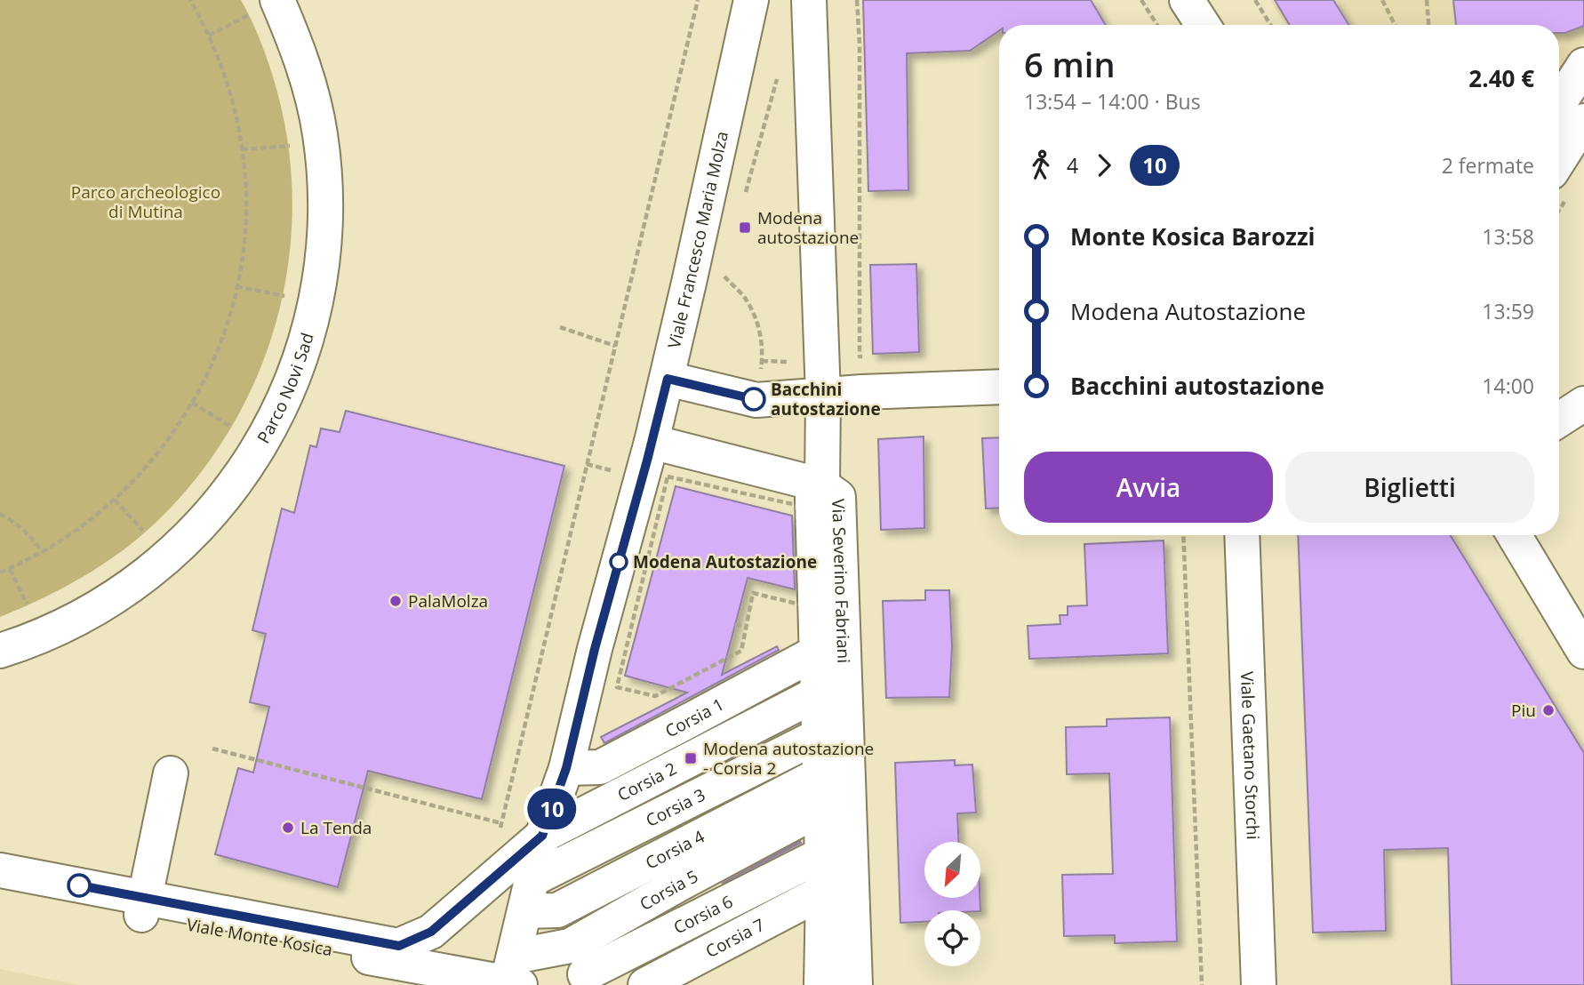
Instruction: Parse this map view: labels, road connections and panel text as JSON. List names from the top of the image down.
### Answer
{
  "streets": {
    "street": [
      "Viale Francesco Maria Molza",
      "Parco Novi Sad",
      "Via Severino Fabriani",
      "Corsia 1",
      "Viale Gaetano Storchi",
      "Corsia 2",
      "Corsia 3",
      "Corsia 4",
      "Corsia 5",
      "Corsia 6",
      "Viale Monte Kosica",
      "Corsia 7"
    ]
  },
  "crossings": [
    ["Viale Francesco Maria Molza", "Corsia 1"],
    ["Viale Francesco Maria Molza", "Corsia 2"],
    ["Viale Francesco Maria Molza", "Corsia 3"],
    ["Viale Francesco Maria Molza", "Corsia 4"],
    ["Viale Francesco Maria Molza", "Corsia 5"],
    ["Viale Francesco Maria Molza", "Viale Monte Kosica"],
    ["Corsia 2", "Viale Monte Kosica"],
    ["Corsia 5", "Viale Monte Kosica"],
    ["Corsia 6", "Viale Monte Kosica"]
  ],
  "parks": ["Parco archeologico di Mutina"],
  "places": {
    "transit": ["Modena autostazione", "Modena autostazione - Corsia 2"],
    "other": [
      "Bacchini autostazione",
      "Modena Autostazione",
      "PalaMolza",
      "Piu",
      "La Tenda"
    ]
  },
  "lines": ["bus line 10"],
  "north": "bottom left",
  "page": {
    "on_map": "10",
    "heading": ["6 min", "13:54 – 14:00 · Bus", "2.40 €"],
    "legs": ["4", "10", "2 fermate"],
    "list": [
      {
        "name": "Monte Kosica Barozzi",
        "value": "13:58"
      },
      {
        "name": "Modena Autostazione",
        "value": "13:59"
      },
      {
        "name": "Bacchini autostazione",
        "value": "14:00"
      }
    ],
    "buttons": ["Avvia", "Biglietti"]
  }
}
